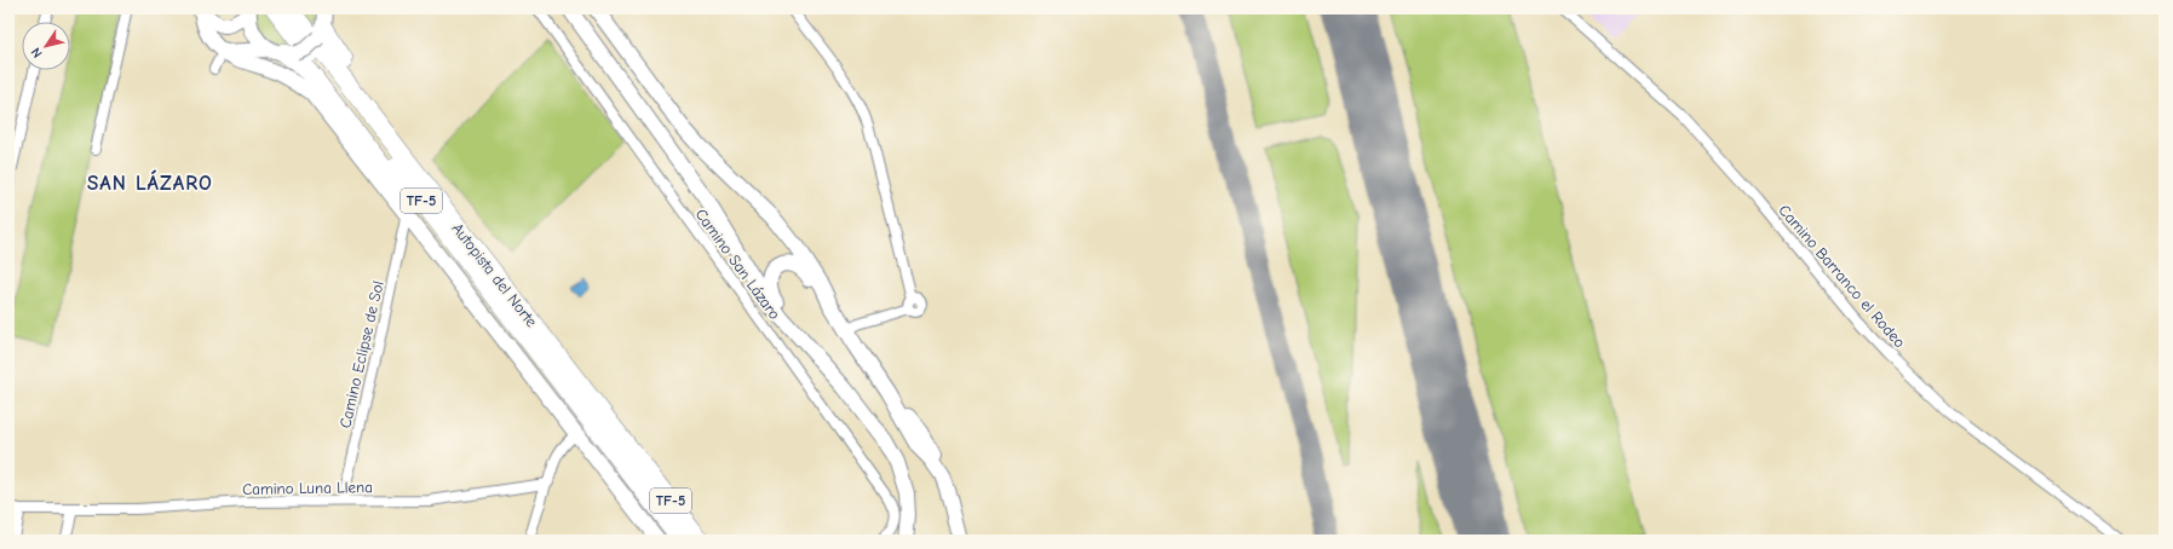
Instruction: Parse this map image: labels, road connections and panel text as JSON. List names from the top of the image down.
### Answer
{
  "streets": {
    "highway": ["TF-5", "Autopista del Norte"],
    "street": [
      "Camino San Lázaro",
      "Camino Barranco el Rodeo",
      "Camino Eclipse de Sol",
      "Camino Luna Llena"
    ]
  },
  "crossings": [
    ["Camino Eclipse de Sol", "Camino Luna Llena"]
  ],
  "districts": ["SAN LÁZARO"],
  "north": "bottom left"
}
